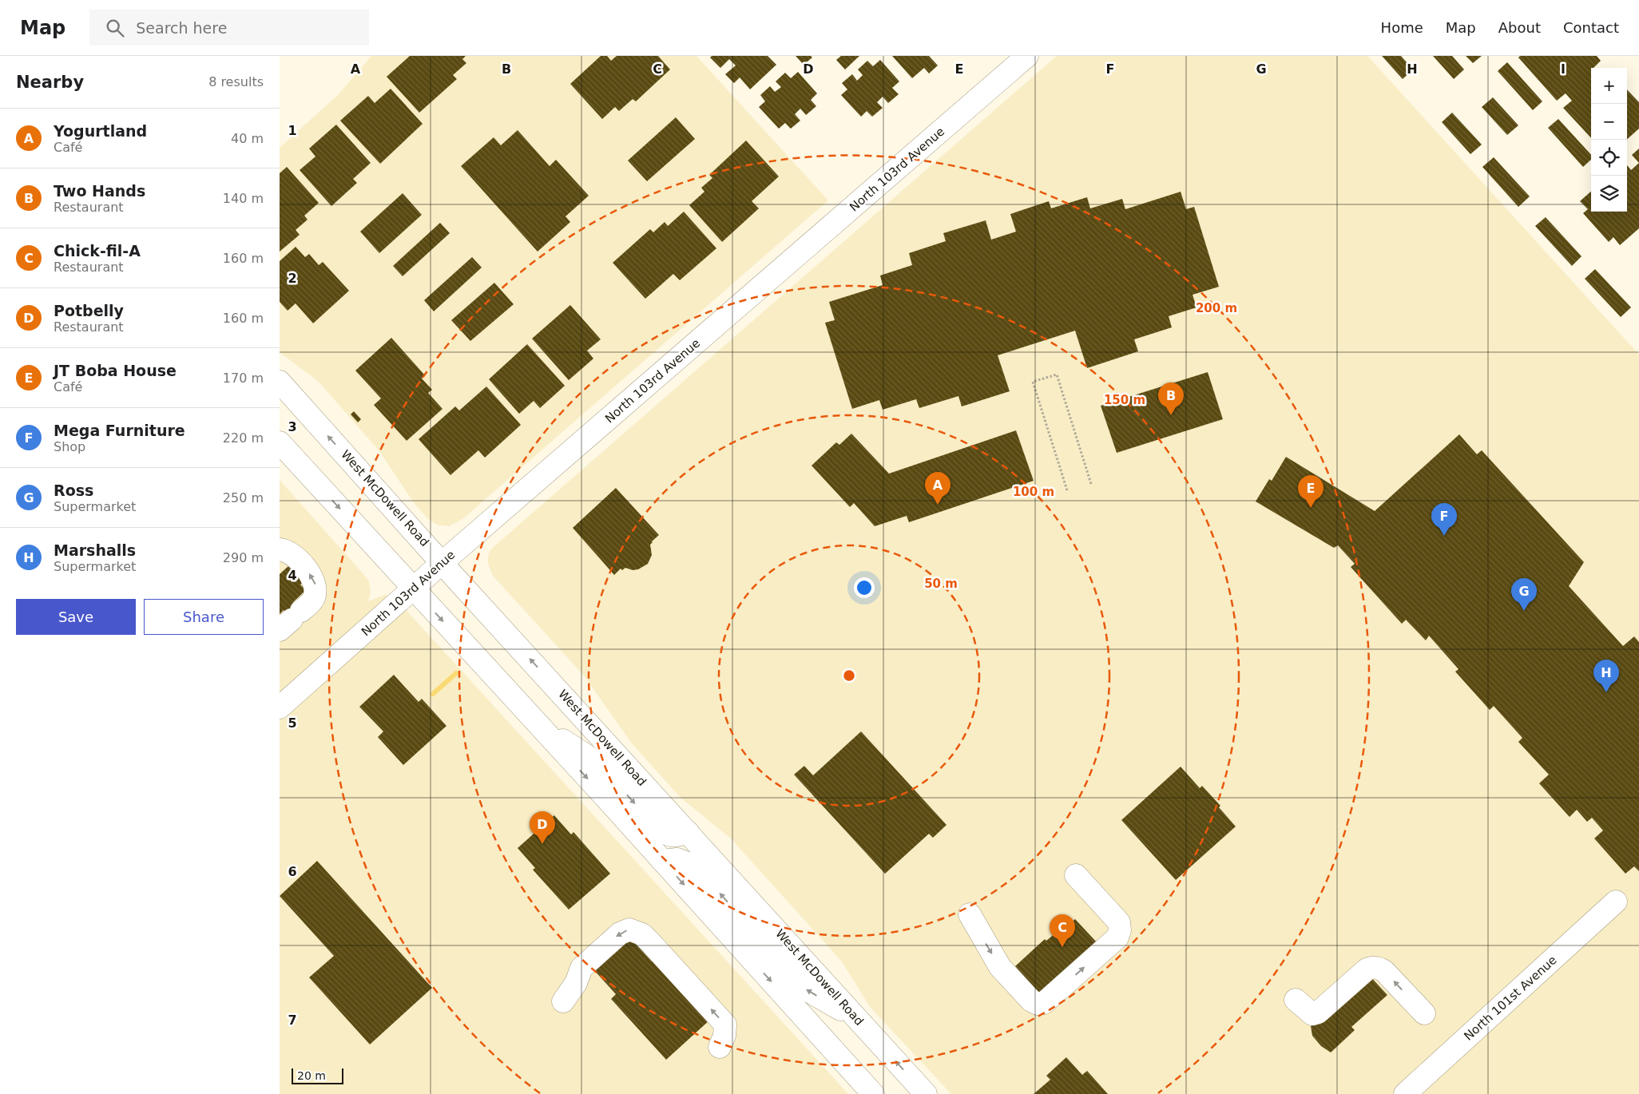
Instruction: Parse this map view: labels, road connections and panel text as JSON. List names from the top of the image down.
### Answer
{
  "streets": {
    "main road": ["North 103rd Avenue", "West McDowell Road", "North 101st Avenue"]
  },
  "crossings": [
    ["North 103rd Avenue", "West McDowell Road"]
  ],
  "scale_bar": "20 m",
  "page": {
    "header": "Map",
    "search": "Search here",
    "nav": [
      "Home",
      "Map",
      "About",
      "Contact"
    ],
    "heading": ["Nearby", "8 results"],
    "map_buttons": ["+", "−"],
    "list": [
      {
        "mark": "A",
        "name": "Yogurtland",
        "note": "Café",
        "value": "40 m"
      },
      {
        "mark": "B",
        "name": "Two Hands",
        "note": "Restaurant",
        "value": "140 m"
      },
      {
        "mark": "C",
        "name": "Chick-fil-A",
        "note": "Restaurant",
        "value": "160 m"
      },
      {
        "mark": "D",
        "name": "Potbelly",
        "note": "Restaurant",
        "value": "160 m"
      },
      {
        "mark": "E",
        "name": "JT Boba House",
        "note": "Café",
        "value": "170 m"
      },
      {
        "mark": "F",
        "name": "Mega Furniture",
        "note": "Shop",
        "value": "220 m"
      },
      {
        "mark": "G",
        "name": "Ross",
        "note": "Supermarket",
        "value": "250 m"
      },
      {
        "mark": "H",
        "name": "Marshalls",
        "note": "Supermarket",
        "value": "290 m"
      }
    ],
    "pins": [
      "B",
      "A",
      "E",
      "F",
      "G",
      "H",
      "D",
      "C"
    ],
    "buttons": ["Save", "Share"],
    "scale": "20 m"
  },
  "grid": {
    "columns": [
      "A",
      "B",
      "C",
      "D",
      "E",
      "F",
      "G",
      "H",
      "I"
    ],
    "rows": [
      "1",
      "2",
      "3",
      "4",
      "5",
      "6",
      "7"
    ]
  },
  "rings": [
    "200 m",
    "150 m",
    "100 m",
    "50 m"
  ]
}
